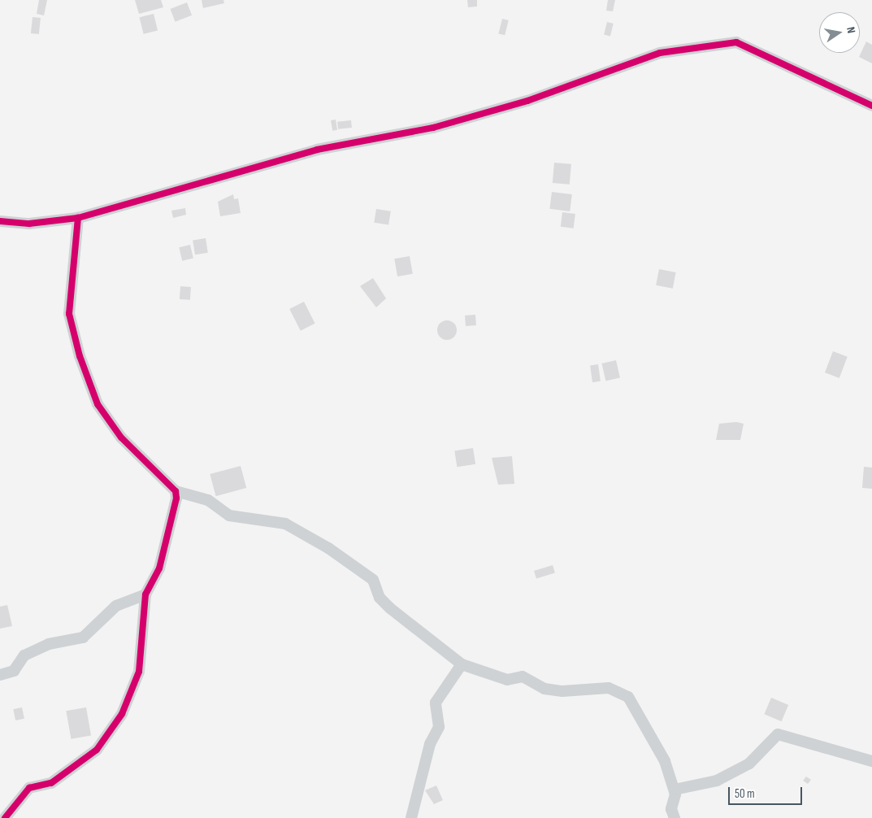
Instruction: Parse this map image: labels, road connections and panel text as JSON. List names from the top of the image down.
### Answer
{
  "scale_bar": "50 m",
  "north": "right"
}
